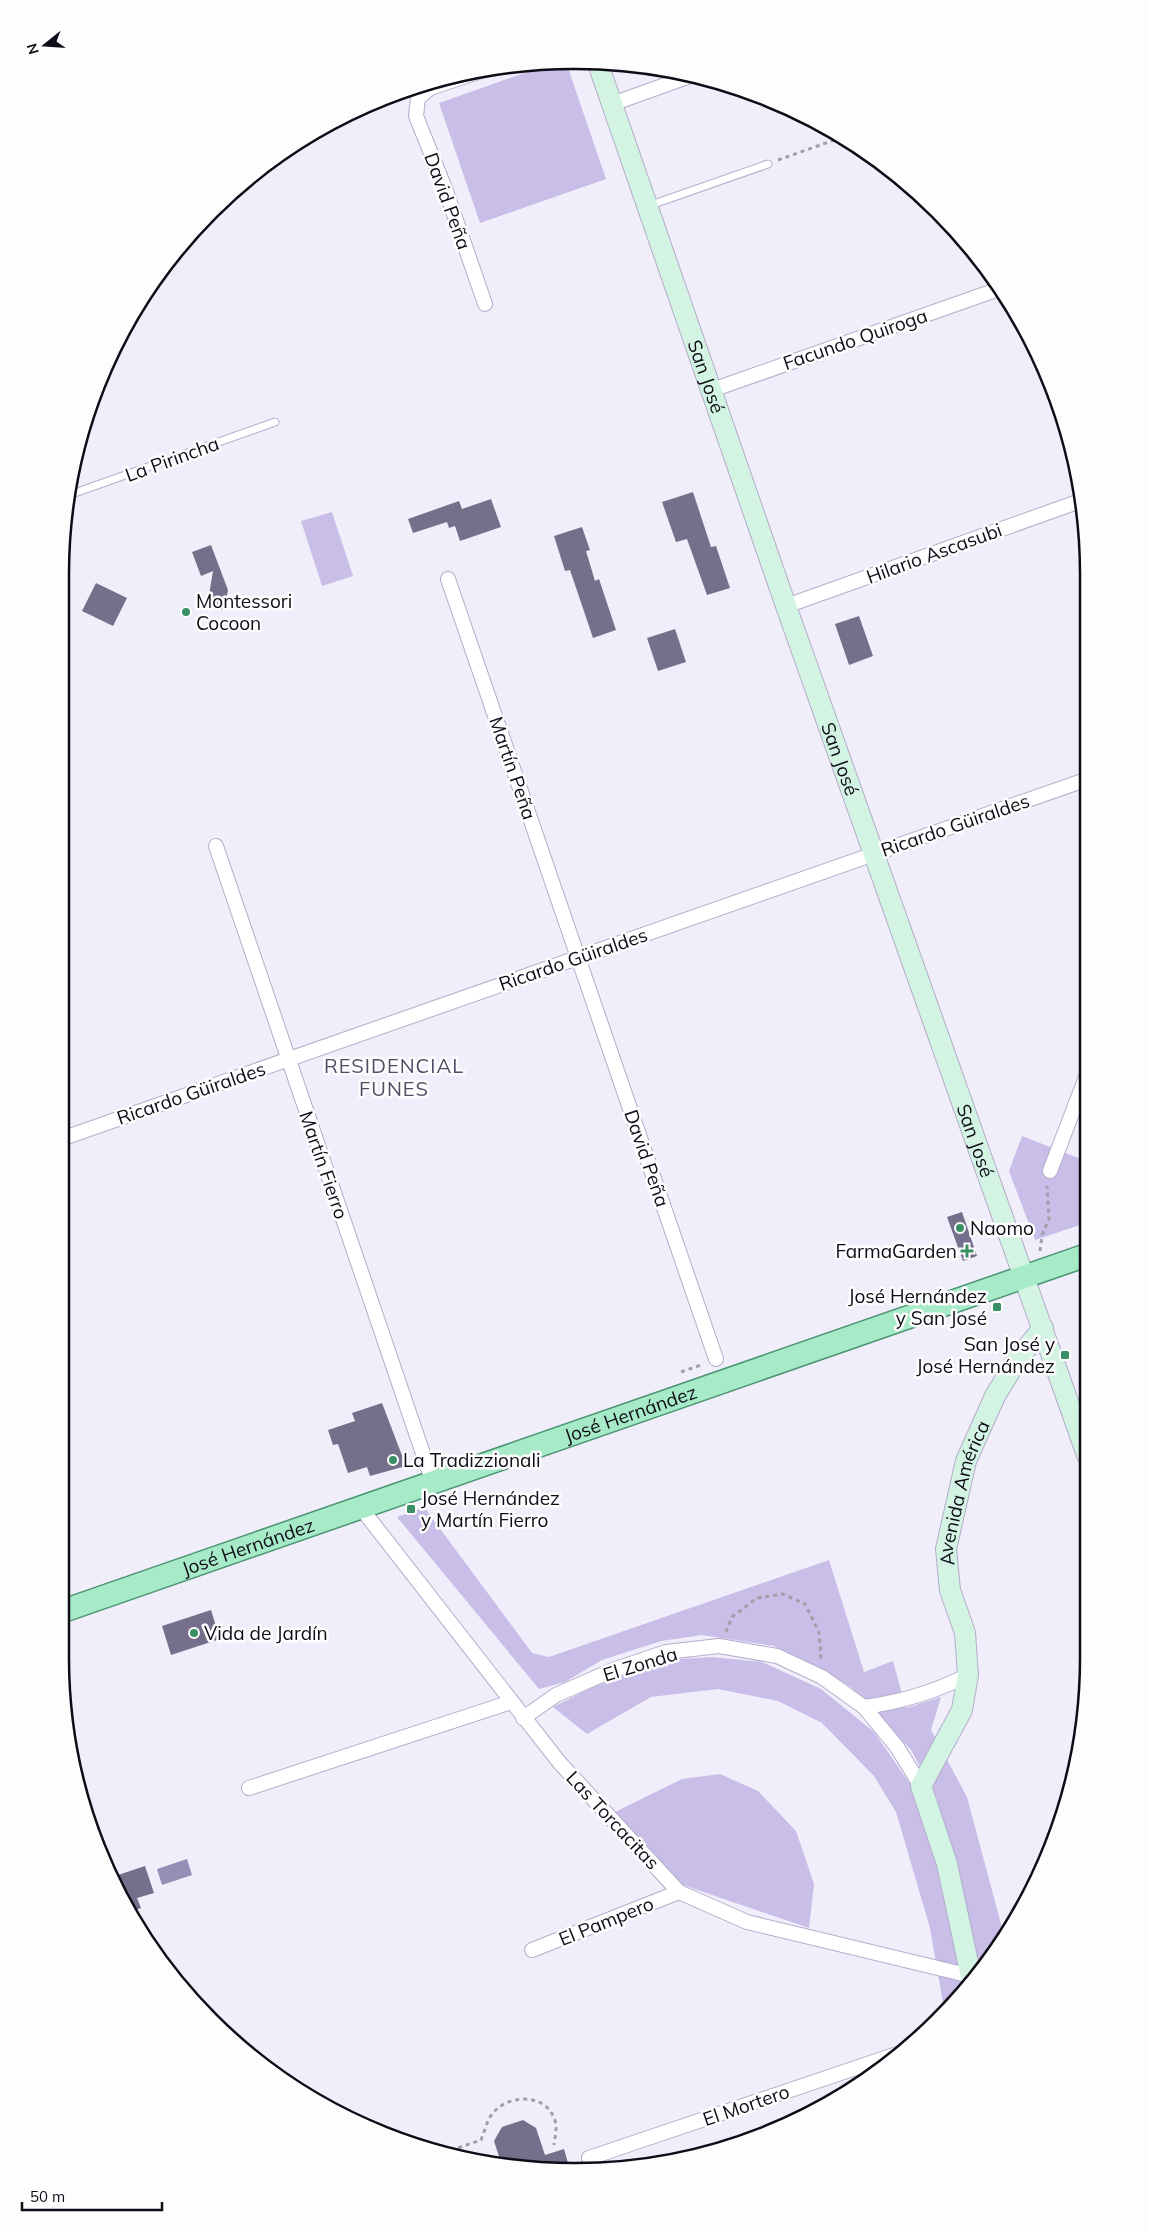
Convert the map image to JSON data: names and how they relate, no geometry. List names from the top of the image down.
{
  "streets": {
    "main road": ["José Hernández"],
    "street": [
      "David Peña",
      "Facundo Quiroga",
      "San José",
      "Hilario Ascasubi",
      "Martín Peña",
      "Ricardo Güiraldes",
      "Martín Fierro",
      "Avenida América",
      "El Zonda",
      "Las Torcacitas",
      "El Pampero",
      "El Mortero"
    ],
    "lane": ["La Pirincha"]
  },
  "crossings": [
    ["David Peña", "Martín Peña"],
    ["David Peña", "Ricardo Güiraldes"],
    ["Facundo Quiroga", "San José"],
    ["San José", "Hilario Ascasubi"],
    ["San José", "Ricardo Güiraldes"],
    ["San José", "José Hernández"],
    ["San José", "Avenida América"],
    ["Martín Peña", "Ricardo Güiraldes"],
    ["Ricardo Güiraldes", "Martín Fierro"],
    ["Martín Fierro", "José Hernández"],
    ["José Hernández", "Las Torcacitas"],
    ["Avenida América", "El Zonda"],
    ["El Zonda", "Las Torcacitas"],
    ["Las Torcacitas", "El Pampero"]
  ],
  "districts": ["RESIDENCIAL FUNES"],
  "places": {
    "other": [
      "Montessori Cocoon",
      "Naomo",
      "La Tradizzionali",
      "Vida de Jardín"
    ],
    "health": ["FarmaGarden"],
    "transit": ["José Hernández y San José", "San José y José Hernández", "José Hernández y Martín Fierro"]
  },
  "scale_bar": "50 m",
  "north": "left"
}
